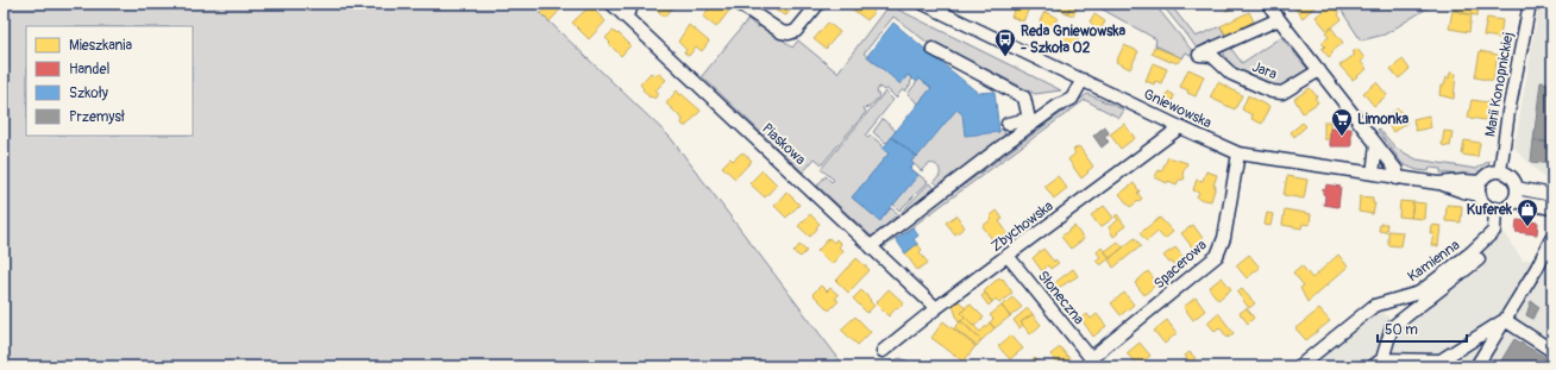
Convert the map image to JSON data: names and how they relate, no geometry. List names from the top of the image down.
{
  "streets": {
    "street": [
      "Jara",
      "Marii Konopnickiej",
      "Gniewowska",
      "Piaskowa",
      "Zbychowska",
      "Kamienna",
      "Spacerowa",
      "Słoneczna"
    ]
  },
  "crossings": [
    ["Marii Konopnickiej", "Gniewowska"],
    ["Marii Konopnickiej", "Kamienna"],
    ["Gniewowska", "Zbychowska"],
    ["Gniewowska", "Kamienna"],
    ["Gniewowska", "Spacerowa"],
    ["Piaskowa", "Zbychowska"],
    ["Zbychowska", "Słoneczna"],
    ["Spacerowa", "Słoneczna"]
  ],
  "places": {
    "bus stop": ["Reda Gniewowska - Szkoła 02"],
    "supermarket": ["Limonka"],
    "shop": ["Kuferek"]
  },
  "legend": [
    "Mieszkania",
    "Handel",
    "Szkoły",
    "Przemysł"
  ],
  "scale_bar": "50 m"
}
